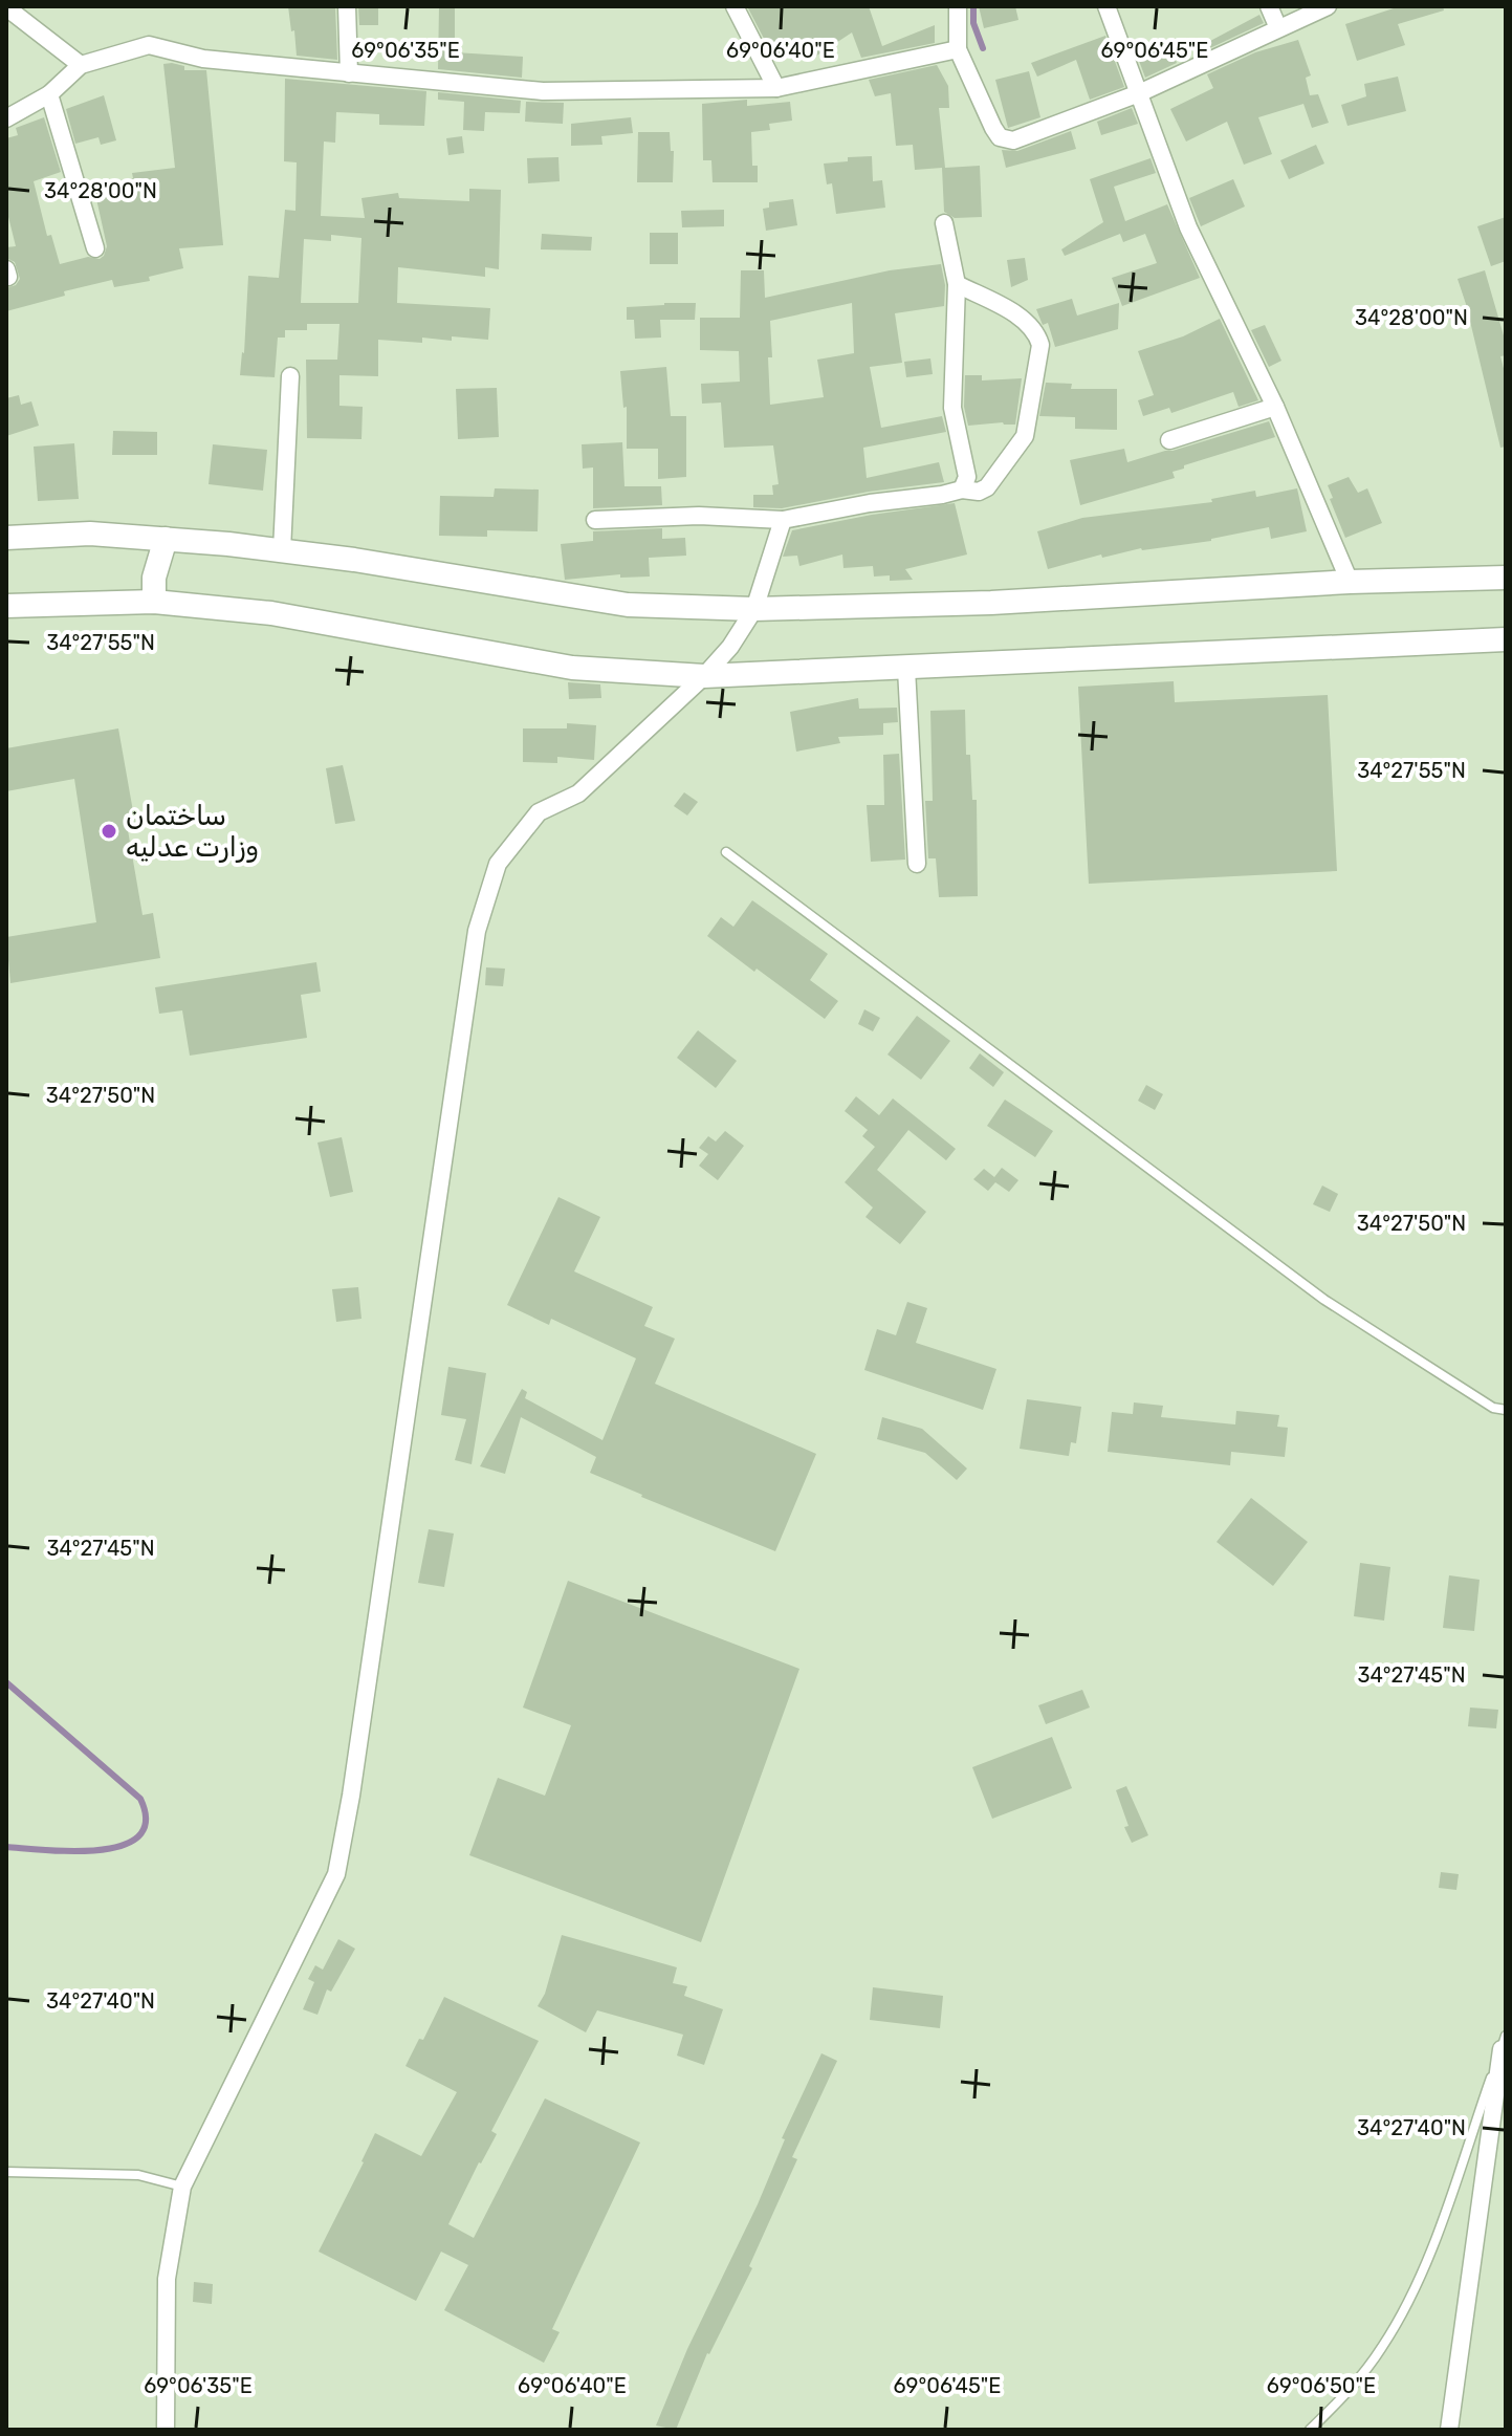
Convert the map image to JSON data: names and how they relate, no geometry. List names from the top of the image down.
{
  "places": ["ساختمان وزارت عدلیه"],
  "coordinates": [
    "69°06'35\"E",
    "69°06'40\"E",
    "69°06'45\"E",
    "34°28'00\"N",
    "34°27'55\"N",
    "34°27'50\"N",
    "34°27'45\"N",
    "34°27'40\"N",
    "69°06'50\"E"
  ]
}
